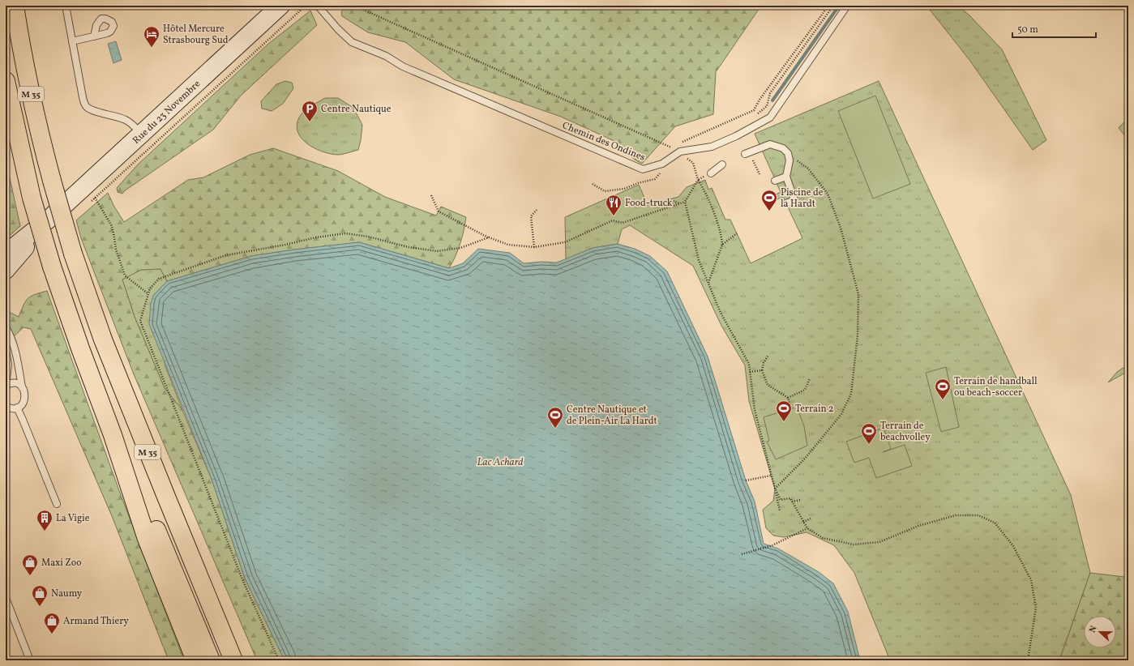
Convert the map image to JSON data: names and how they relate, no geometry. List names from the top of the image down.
{
  "streets": {
    "highway": ["M 35"],
    "main road": ["Rue du 23 Novembre"],
    "lane": ["Chemin des Ondines"]
  },
  "water": ["Lac Achard"],
  "places": {
    "hotel": ["Hôtel Mercure Strasbourg Sud"],
    "parking": ["Centre Nautique"],
    "sports": [
      "Piscine de la Hardt",
      "Terrain de handball ou beach-soccer",
      "Terrain 2",
      "Centre Nautique et de Plein-Air La Hardt",
      "Terrain de beachvolley"
    ],
    "restaurant": ["Food-truck"],
    "building": ["La Vigie"],
    "shop": ["Maxi Zoo", "Naumy", "Armand Thiery"]
  },
  "scale_bar": "50 m",
  "north": "left"
}
